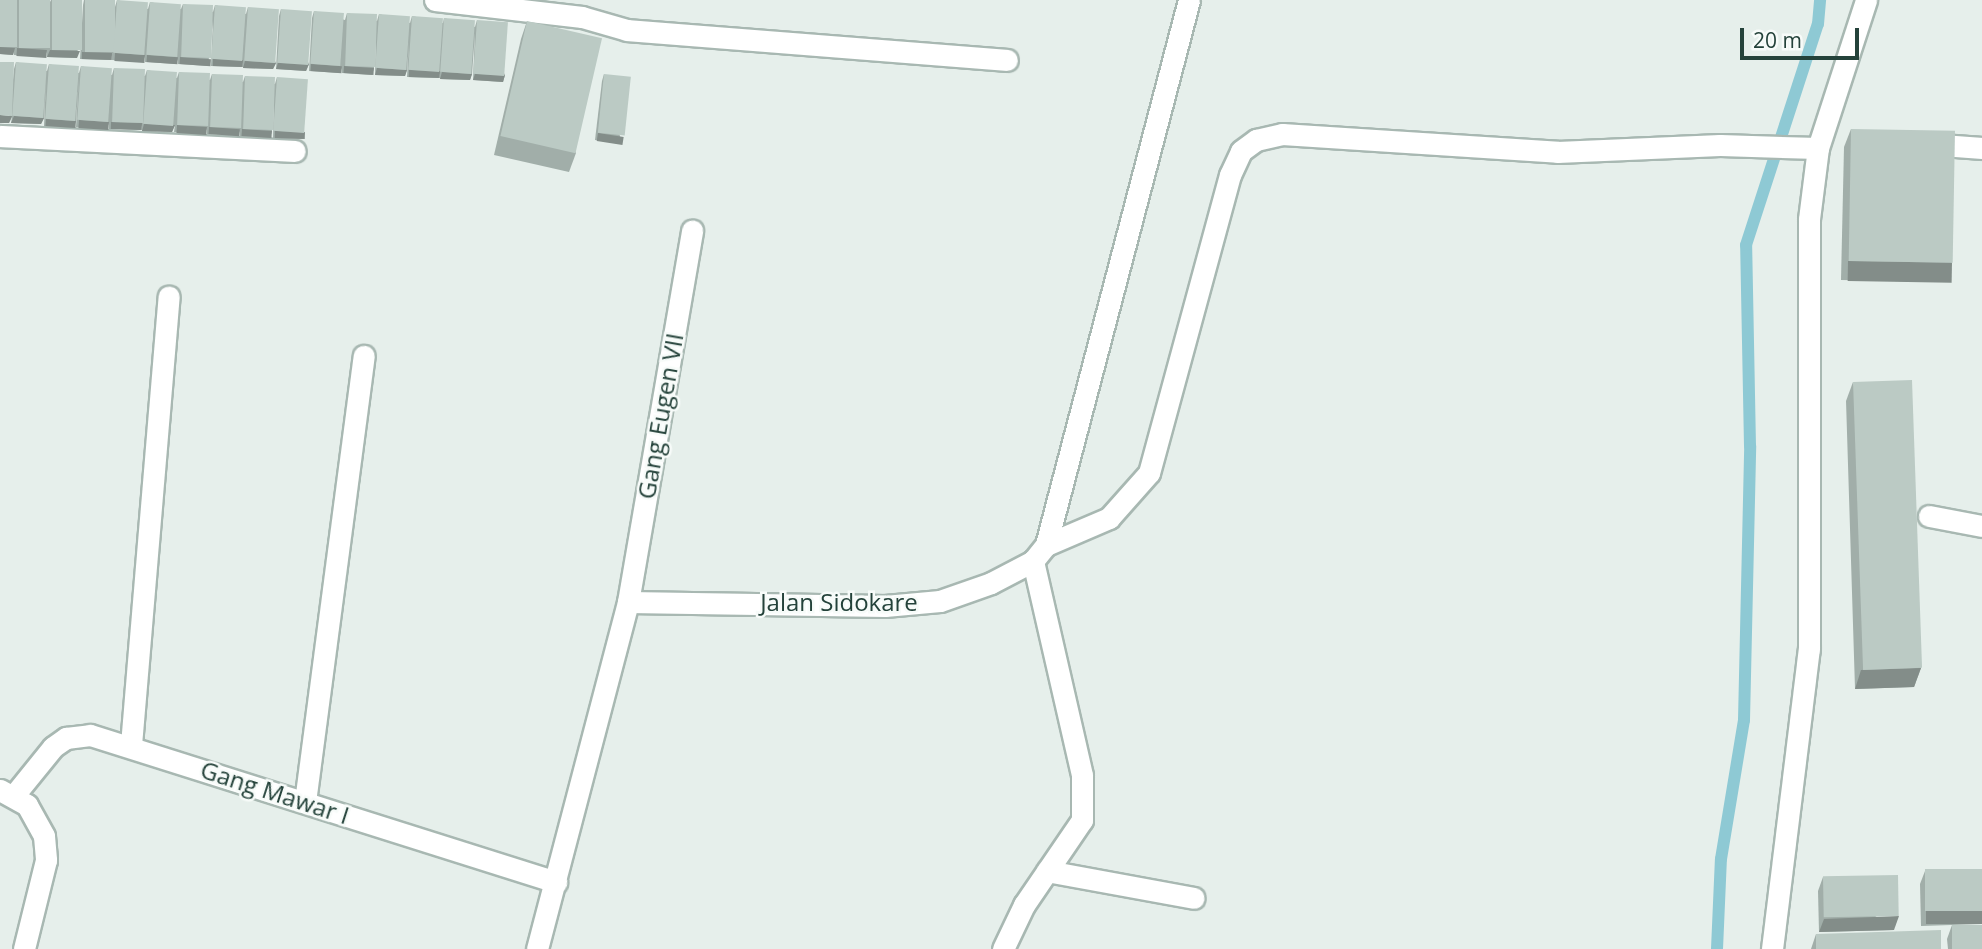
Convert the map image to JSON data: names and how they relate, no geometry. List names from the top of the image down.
{
  "streets": {
    "street": ["Gang Eugen VII", "Jalan Sidokare", "Gang Mawar I"]
  },
  "crossings": [
    ["Gang Eugen VII", "Jalan Sidokare"]
  ],
  "scale_bar": "20 m"
}
